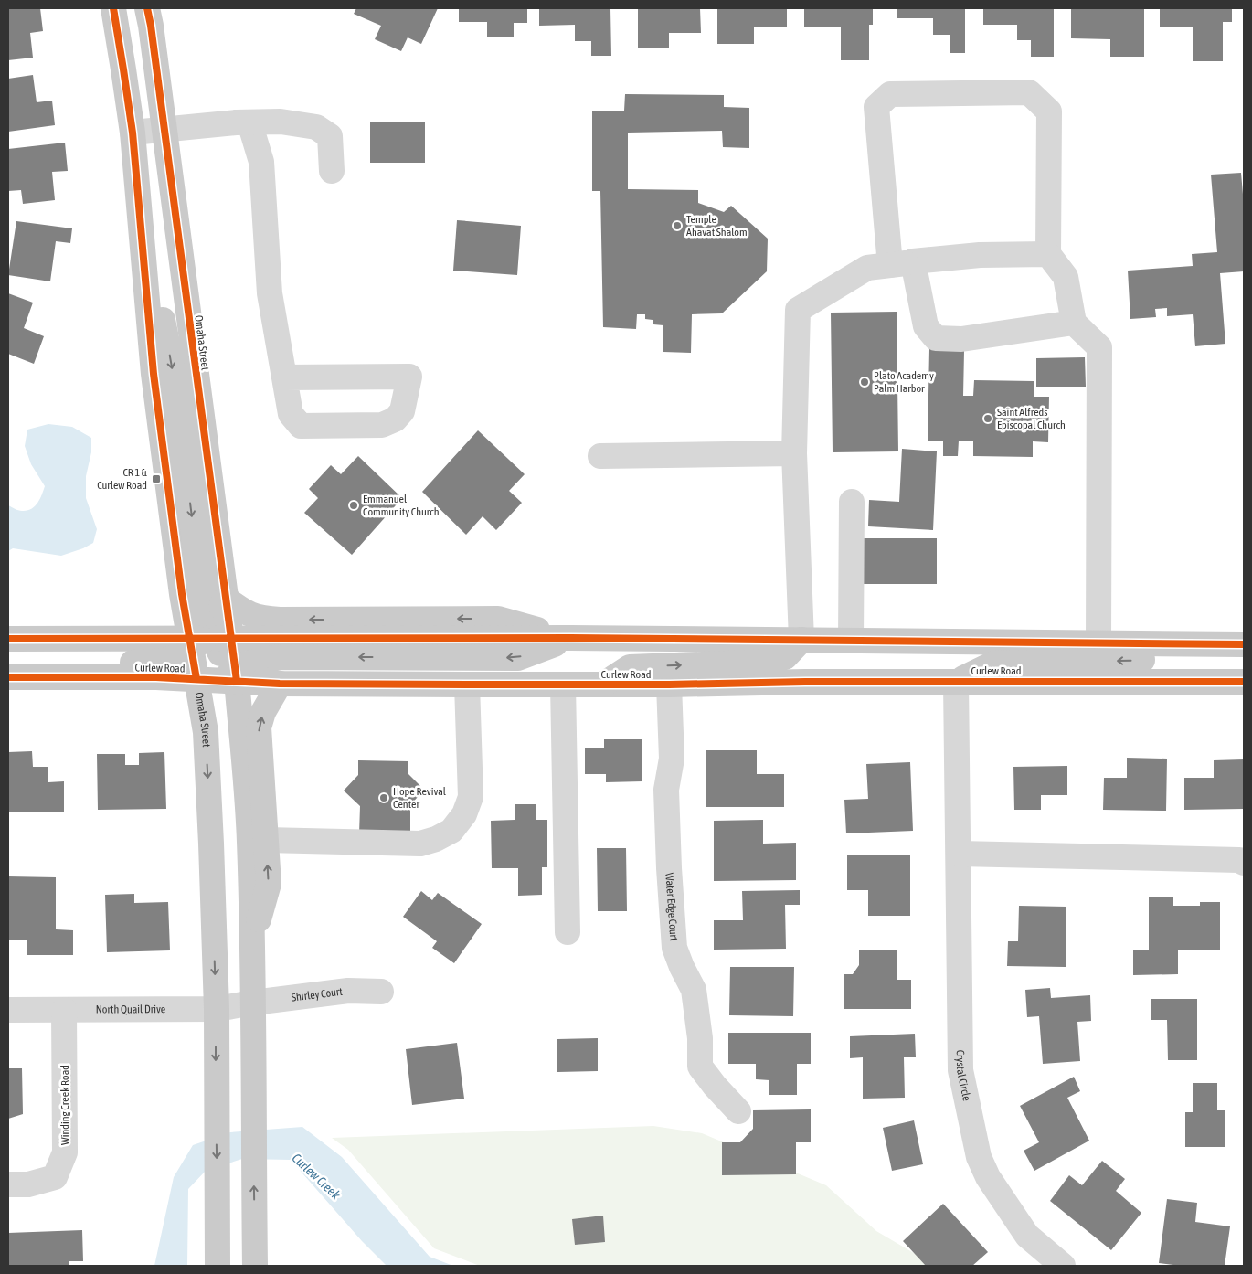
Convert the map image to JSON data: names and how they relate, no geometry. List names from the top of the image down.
{
  "streets": {
    "main road": ["Omaha Street", "Curlew Road"],
    "street": [
      "Water Edge Court",
      "Shirley Court",
      "North Quail Drive",
      "Crystal Circle",
      "Winding Creek Road"
    ]
  },
  "crossings": [
    ["Omaha Street", "Curlew Road"],
    ["Omaha Street", "Shirley Court"],
    ["Omaha Street", "North Quail Drive"],
    ["Curlew Road", "Water Edge Court"],
    ["Curlew Road", "Crystal Circle"],
    ["Shirley Court", "North Quail Drive"],
    ["North Quail Drive", "Winding Creek Road"]
  ],
  "water": ["Curlew Creek"],
  "places": {
    "other": [
      "Temple Ahavat Shalom",
      "Plato Academy Palm Harbor",
      "Saint Alfreds Episcopal Church",
      "Emmanuel Community Church",
      "Hope Revival Center"
    ],
    "transit": ["CR 1 & Curlew Road"]
  }
}
